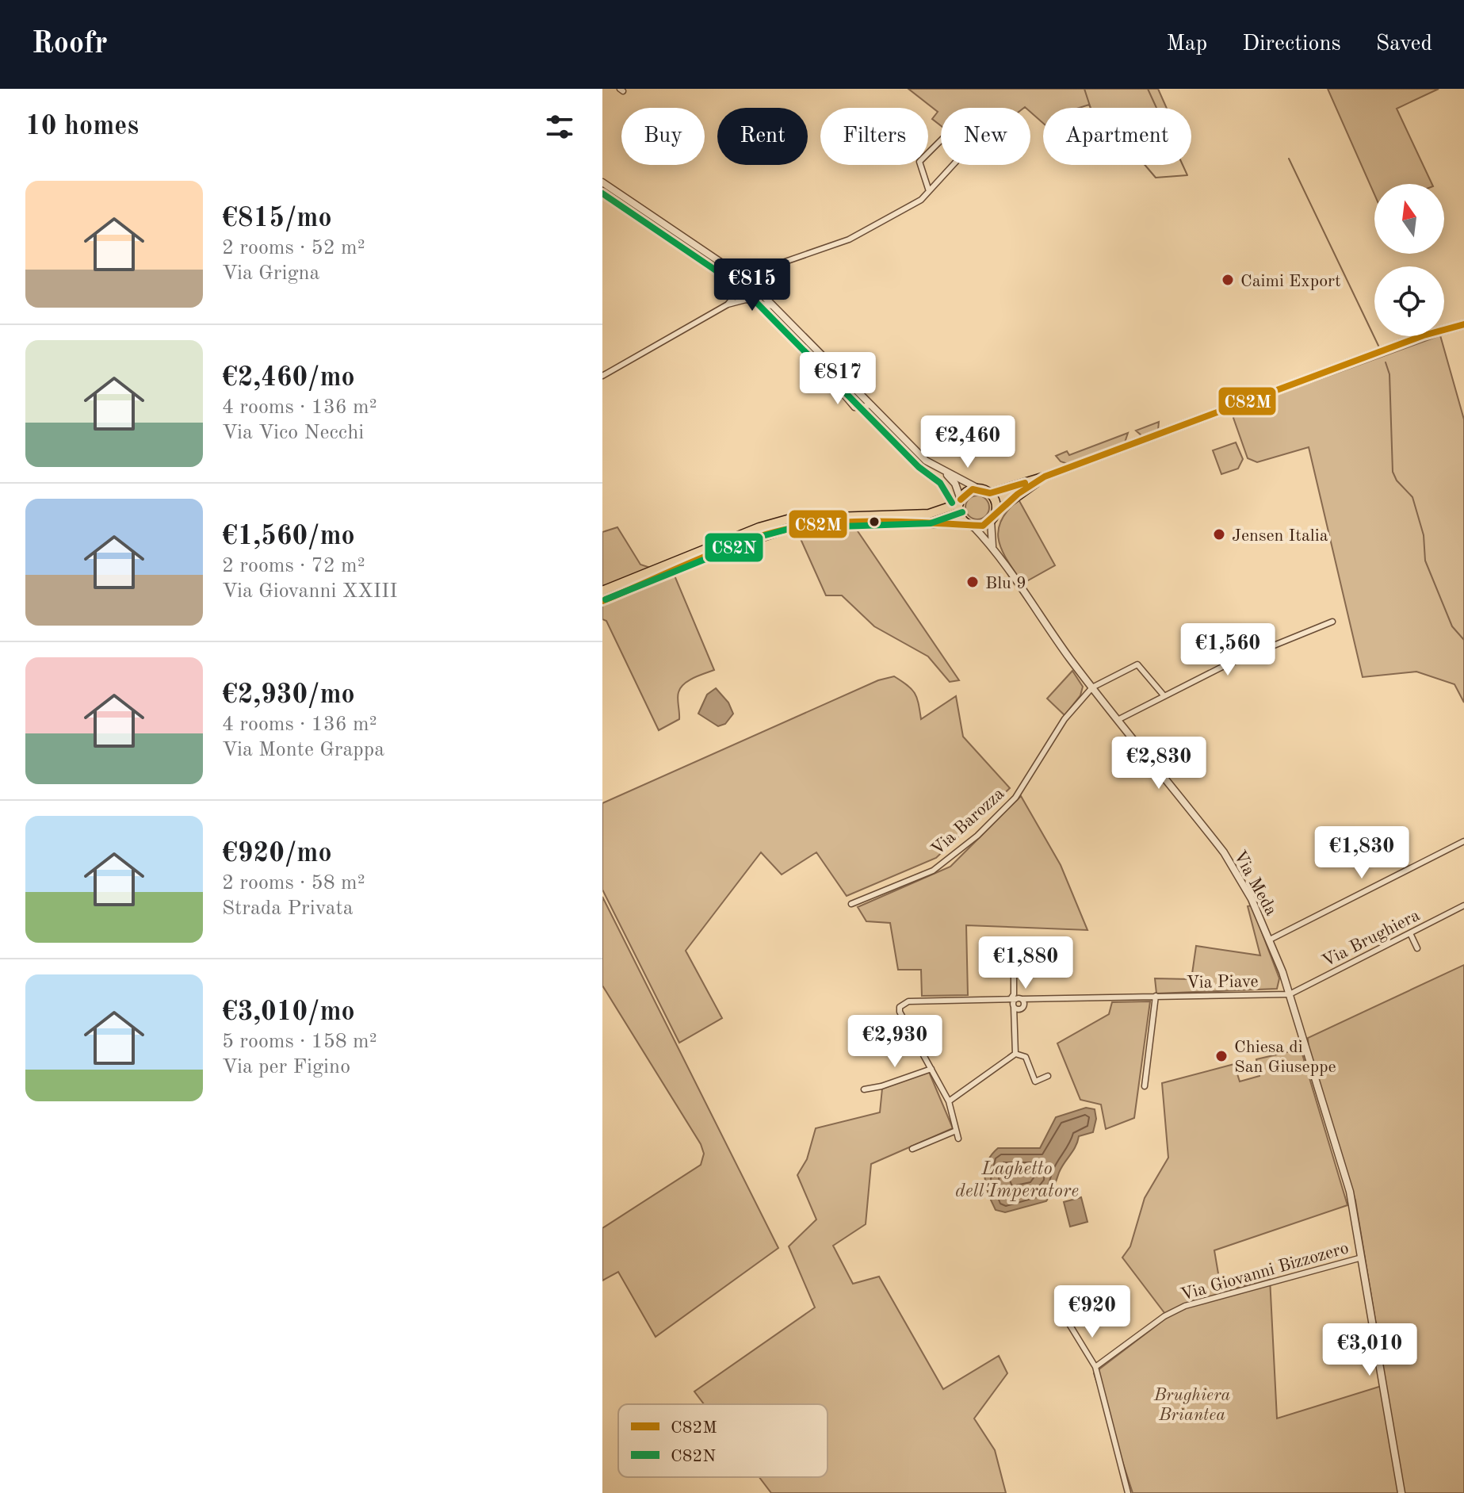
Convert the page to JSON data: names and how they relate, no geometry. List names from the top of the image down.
{
  "streets": {
    "street": [
      "Via Barozza",
      "Via Meda",
      "Via Brughiera",
      "Via Piave",
      "Via Giovanni Bizzozero"
    ]
  },
  "crossings": [
    ["Via Barozza", "Via Meda"],
    ["Via Meda", "Via Brughiera"],
    ["Via Meda", "Via Piave"],
    ["Via Meda", "Via Giovanni Bizzozero"],
    ["Via Brughiera", "Via Piave"]
  ],
  "water": ["Laghetto dell'Imperatore"],
  "parks": ["Brughiera Briantea"],
  "places": [
    "Caimi Export",
    "Jensen Italia",
    "Blu 9",
    "Chiesa di San Giuseppe"
  ],
  "lines": ["transit line C82N", "transit line C82M"],
  "legend": ["C82M", "C82N"],
  "north": "top",
  "page": {
    "header": "Roofr",
    "nav": ["Map", "Directions", "Saved"],
    "heading": "10 homes",
    "chip": [
      "Buy",
      "Rent",
      "Filters",
      "New",
      "Apartment"
    ],
    "list": [
      {
        "name": "€815/mo",
        "note": "2 rooms · 52 m² · Via Grigna"
      },
      {
        "name": "€2,460/mo",
        "note": "4 rooms · 136 m² · Via Vico Necchi"
      },
      {
        "name": "€1,560/mo",
        "note": "2 rooms · 72 m² · Via Giovanni XXIII"
      },
      {
        "name": "€2,930/mo",
        "note": "4 rooms · 136 m² · Via Monte Grappa"
      },
      {
        "name": "€920/mo",
        "note": "2 rooms · 58 m² · Strada Privata"
      },
      {
        "name": "€3,010/mo",
        "note": "5 rooms · 158 m² · Via per Figino"
      }
    ],
    "price": [
      "€815",
      "€817",
      "€2,460",
      "€1,560",
      "€2,830",
      "€1,830",
      "€1,880",
      "€2,930",
      "€920",
      "€3,010"
    ]
  }
}
